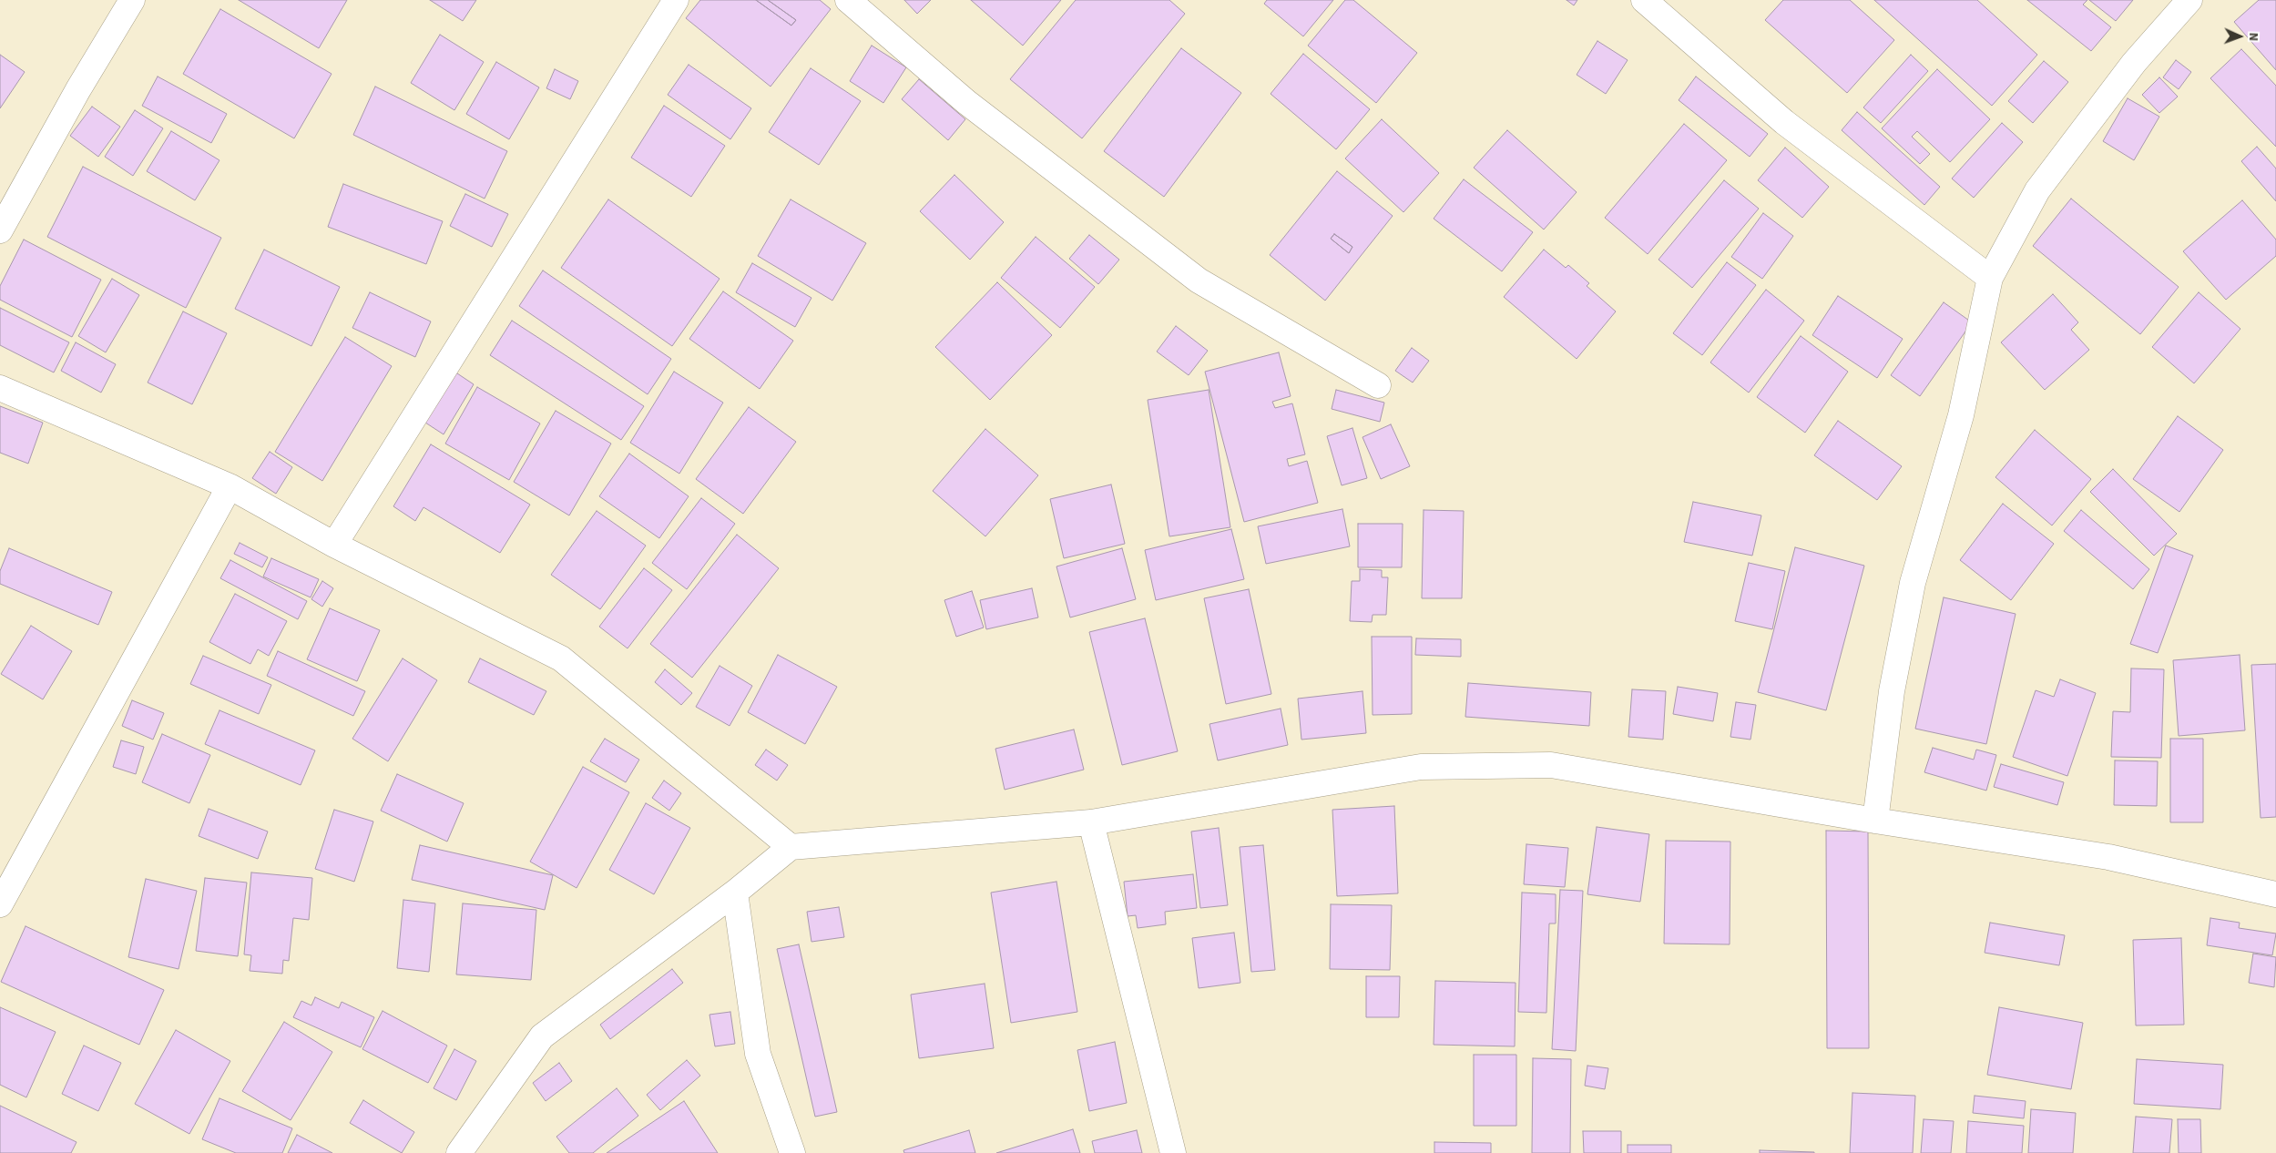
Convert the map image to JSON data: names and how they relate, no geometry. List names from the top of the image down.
{
  "north": "right"
}
